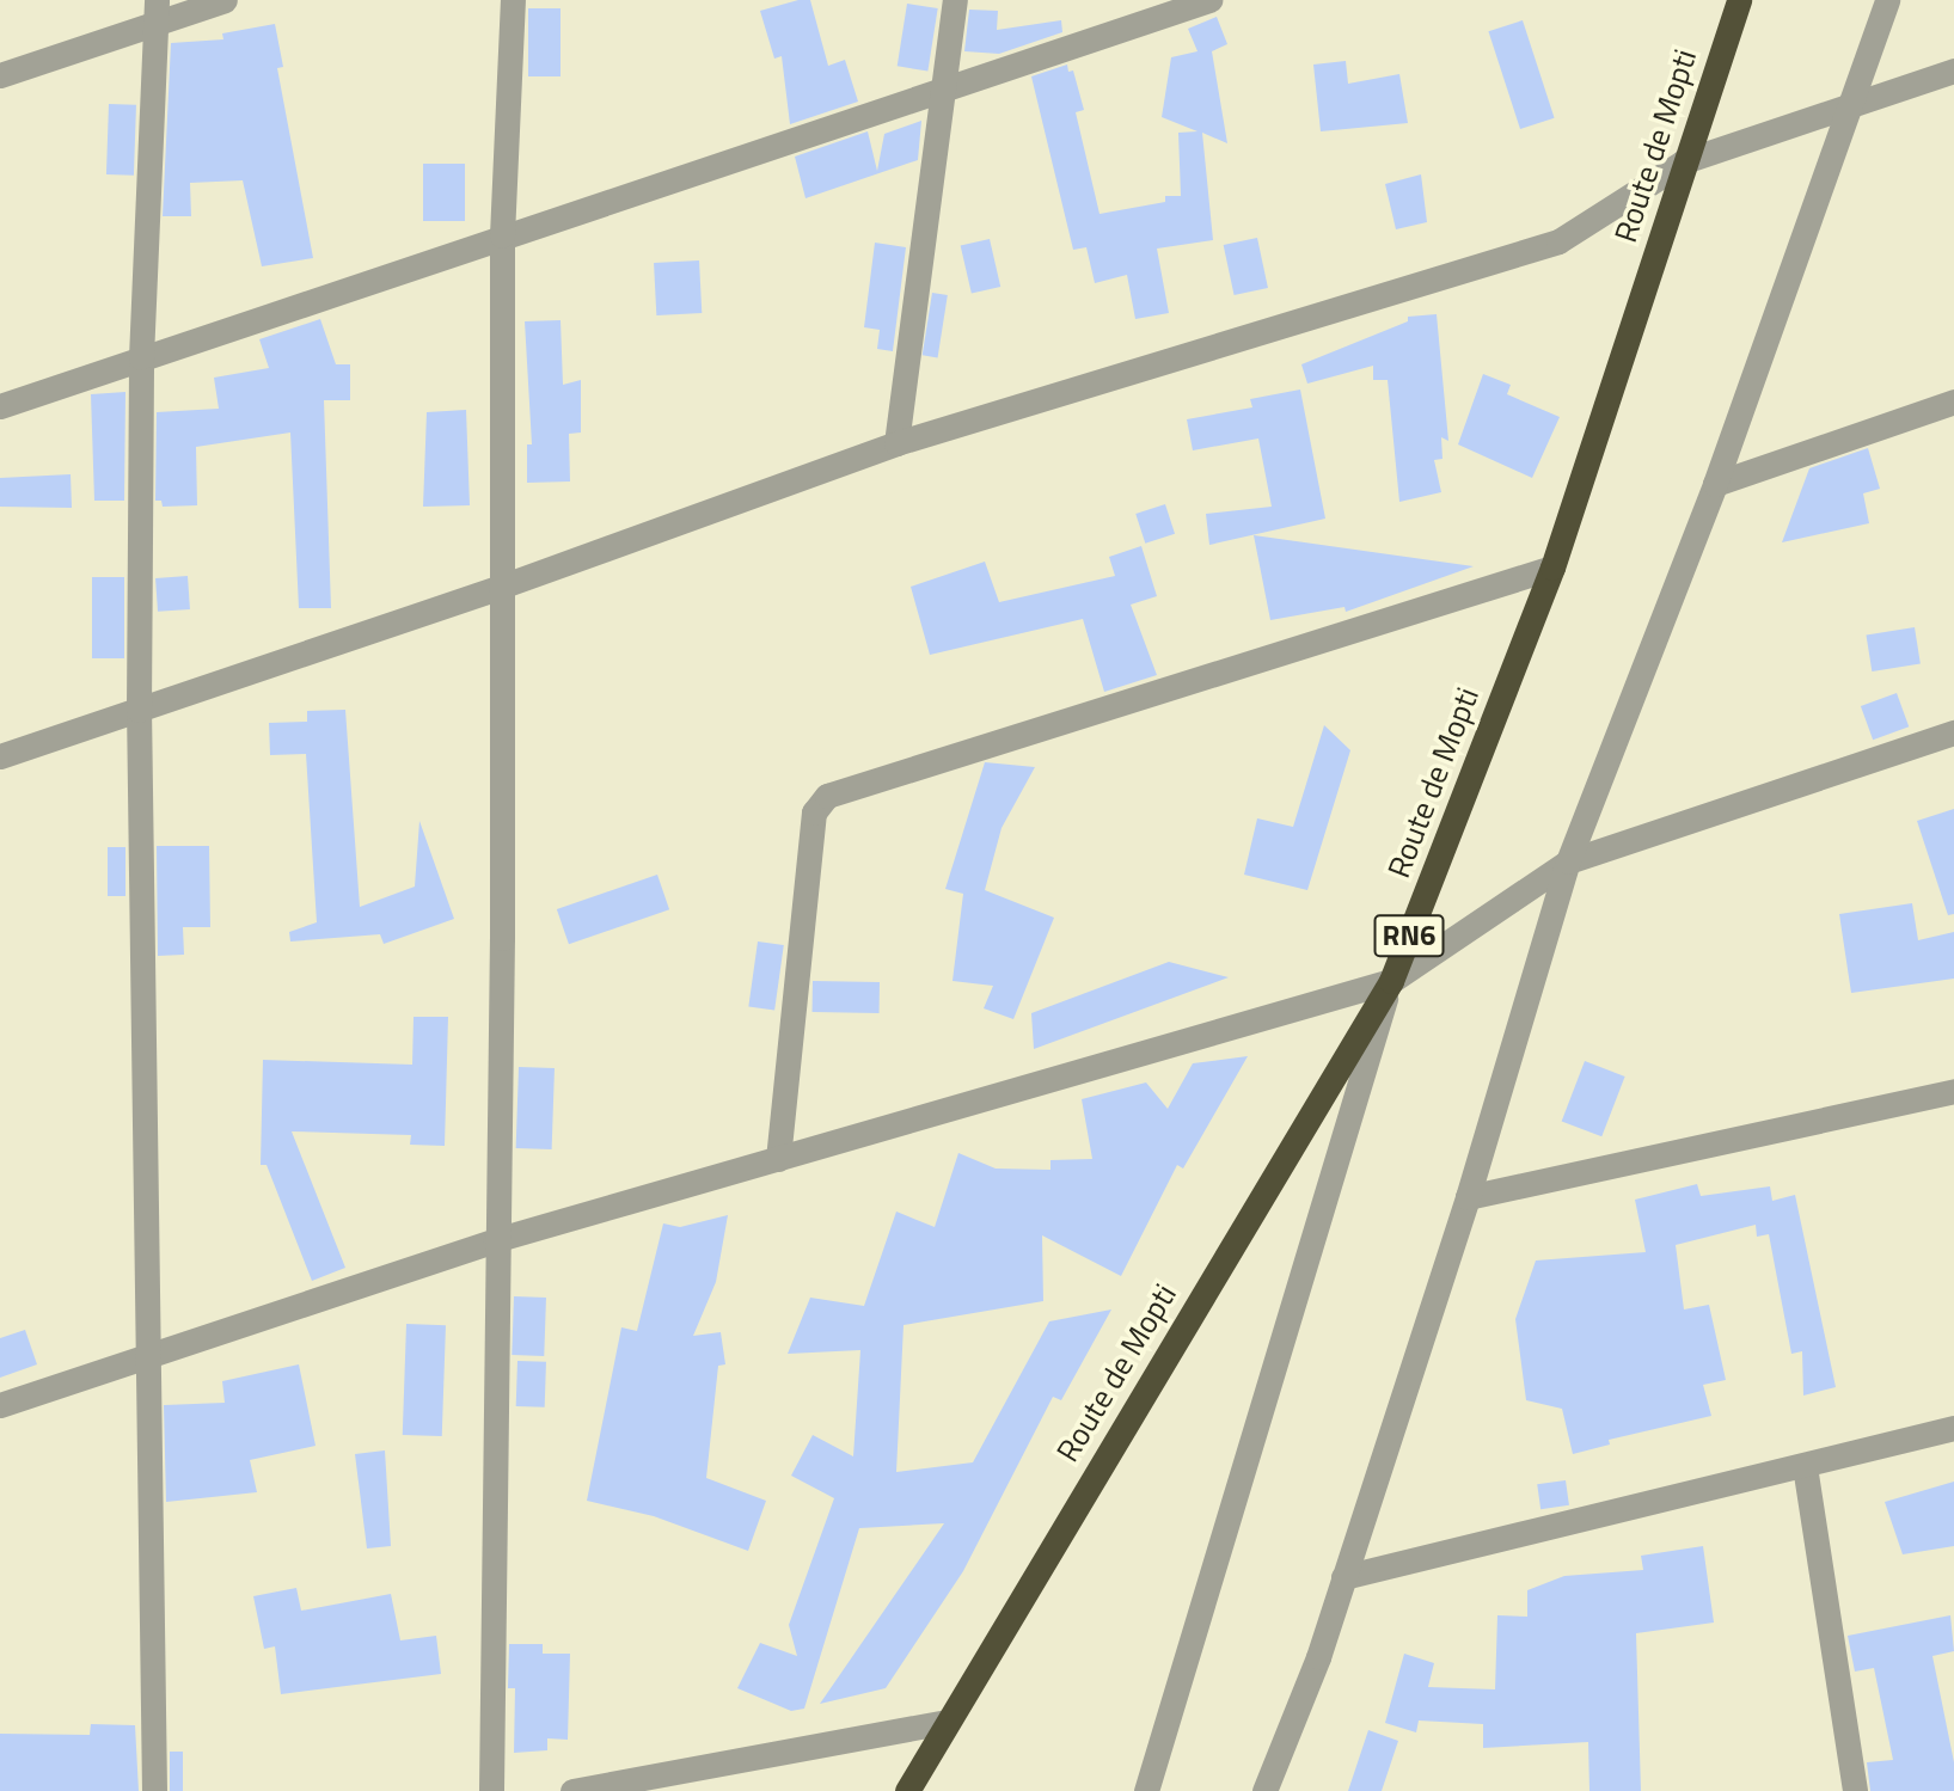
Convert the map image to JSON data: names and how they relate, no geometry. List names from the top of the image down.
{
  "streets": {
    "highway": ["Route de Mopti", "RN6"]
  }
}
